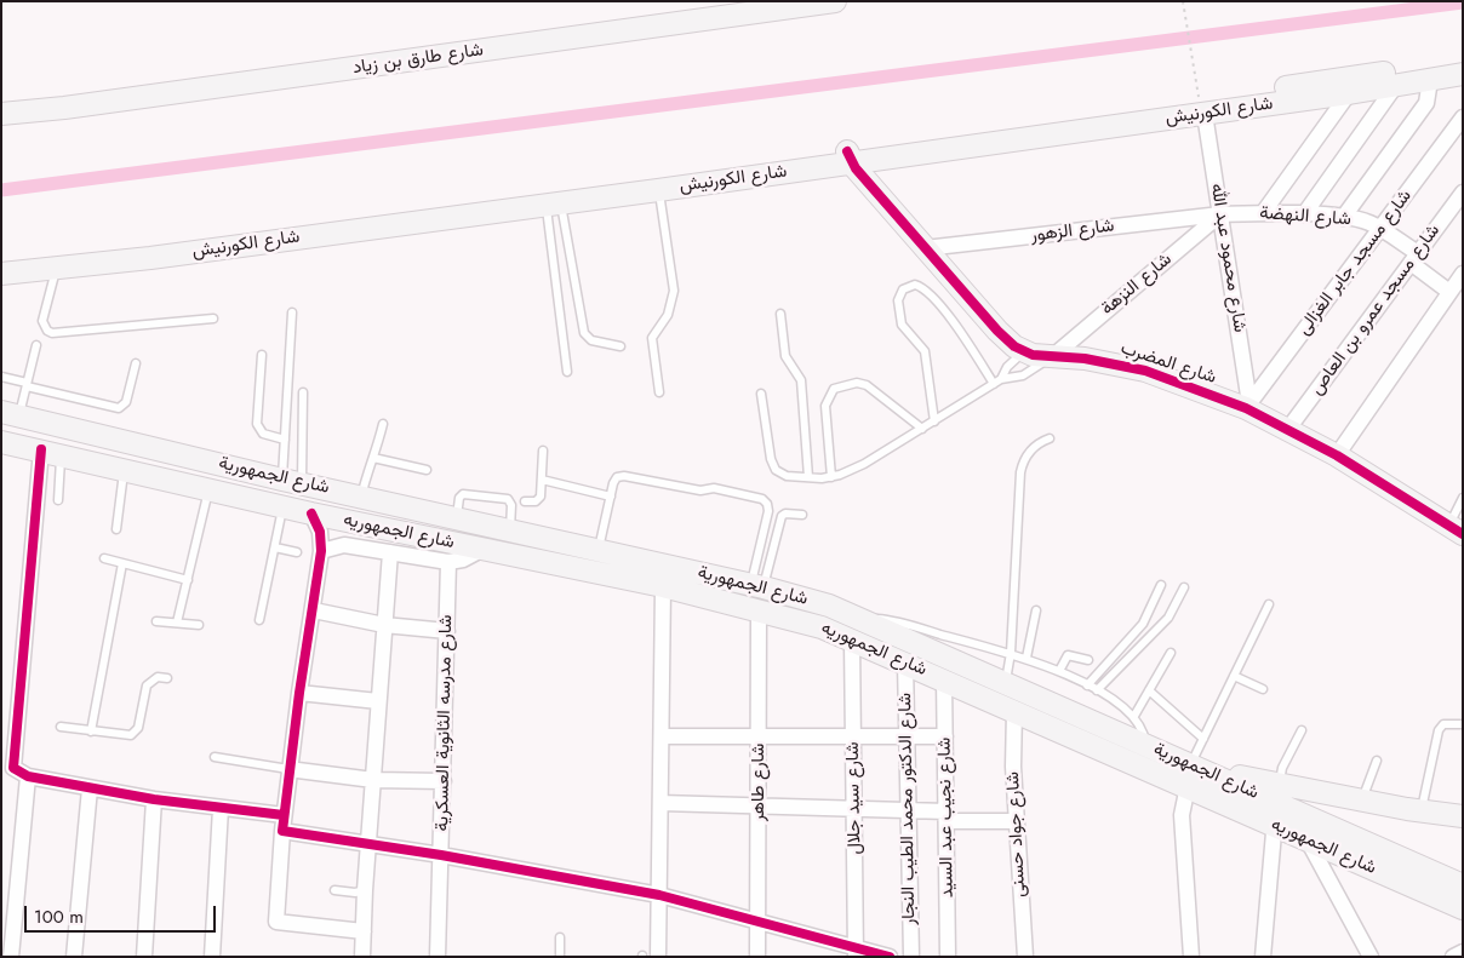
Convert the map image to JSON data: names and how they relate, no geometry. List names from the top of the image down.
{
  "streets": {
    "main road": [
      "شارع طارق بن زياد",
      "شارع الكورنيش",
      "شارع المضرب",
      "شارع الجمهورية",
      "شارع الجمهوريه"
    ],
    "street": [
      "شارع النهضة",
      "شارع الزهور",
      "شارع محمود عبد الله",
      "شارع مسجد جابر الغزالى",
      "شارع النزهة",
      "شارع مسجد عمرو بن العاص",
      "شارع مدرسه الثانوية العسكرية",
      "شارع طاهر",
      "شارع سيد جلال",
      "شارع الدكتور محمد الطيب النجار",
      "شارع نجيب عبد السيد",
      "شارع جواد حسنى"
    ]
  },
  "crossings": [
    ["شارع الكورنيش", "شارع محمود عبد الله"],
    ["شارع الكورنيش", "شارع المضرب"],
    ["شارع النهضة", "شارع الزهور"],
    ["شارع النهضة", "شارع محمود عبد الله"],
    ["شارع النهضة", "شارع مسجد جابر الغزالى"],
    ["شارع النهضة", "شارع النزهة"],
    ["شارع النهضة", "شارع مسجد عمرو بن العاص"],
    ["شارع الزهور", "شارع محمود عبد الله"],
    ["شارع الزهور", "شارع النزهة"],
    ["شارع الزهور", "شارع المضرب"],
    ["شارع محمود عبد الله", "شارع مسجد جابر الغزالى"],
    ["شارع محمود عبد الله", "شارع النزهة"],
    ["شارع محمود عبد الله", "شارع المضرب"],
    ["شارع مسجد جابر الغزالى", "شارع المضرب"],
    ["شارع النزهة", "شارع المضرب"],
    ["شارع مسجد عمرو بن العاص", "شارع المضرب"],
    ["شارع الجمهورية", "شارع الجمهوريه"],
    ["شارع الجمهوريه", "شارع طاهر"],
    ["شارع الجمهوريه", "شارع سيد جلال"],
    ["شارع الجمهوريه", "شارع الدكتور محمد الطيب النجار"],
    ["شارع الجمهوريه", "شارع نجيب عبد السيد"],
    ["شارع الجمهوريه", "شارع جواد حسنى"]
  ],
  "scale_bar": "100 m"
}
